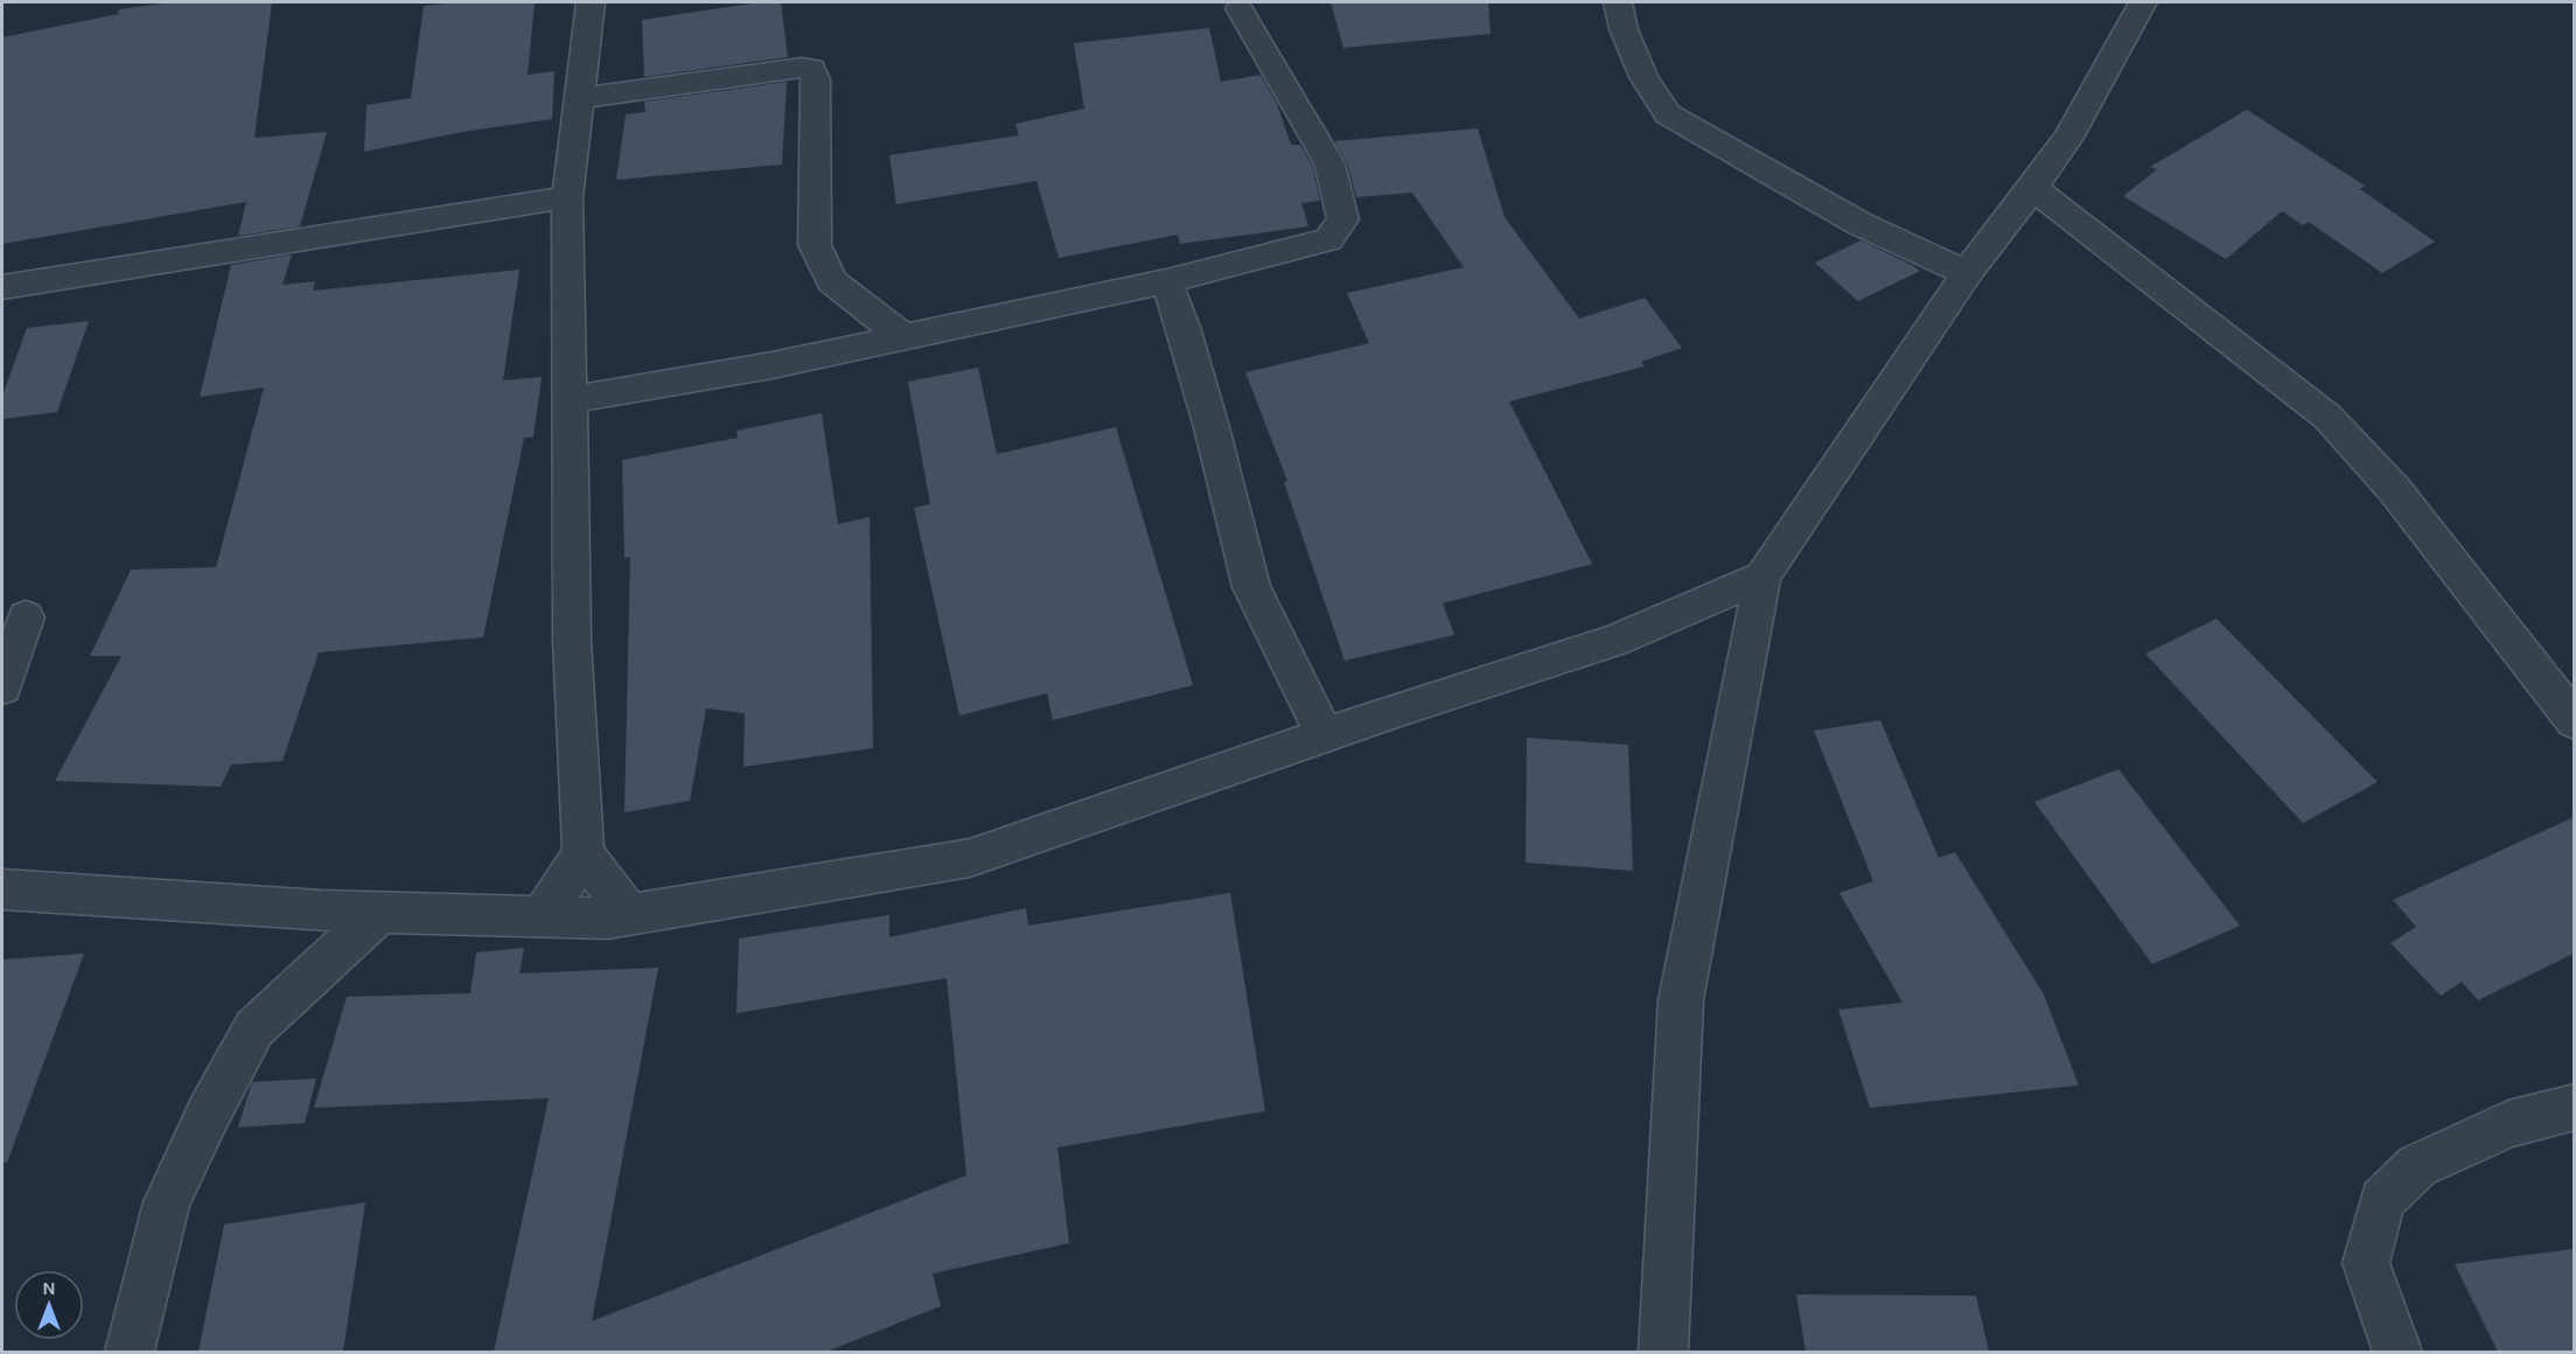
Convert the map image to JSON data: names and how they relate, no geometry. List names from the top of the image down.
{
  "north": "top"
}
